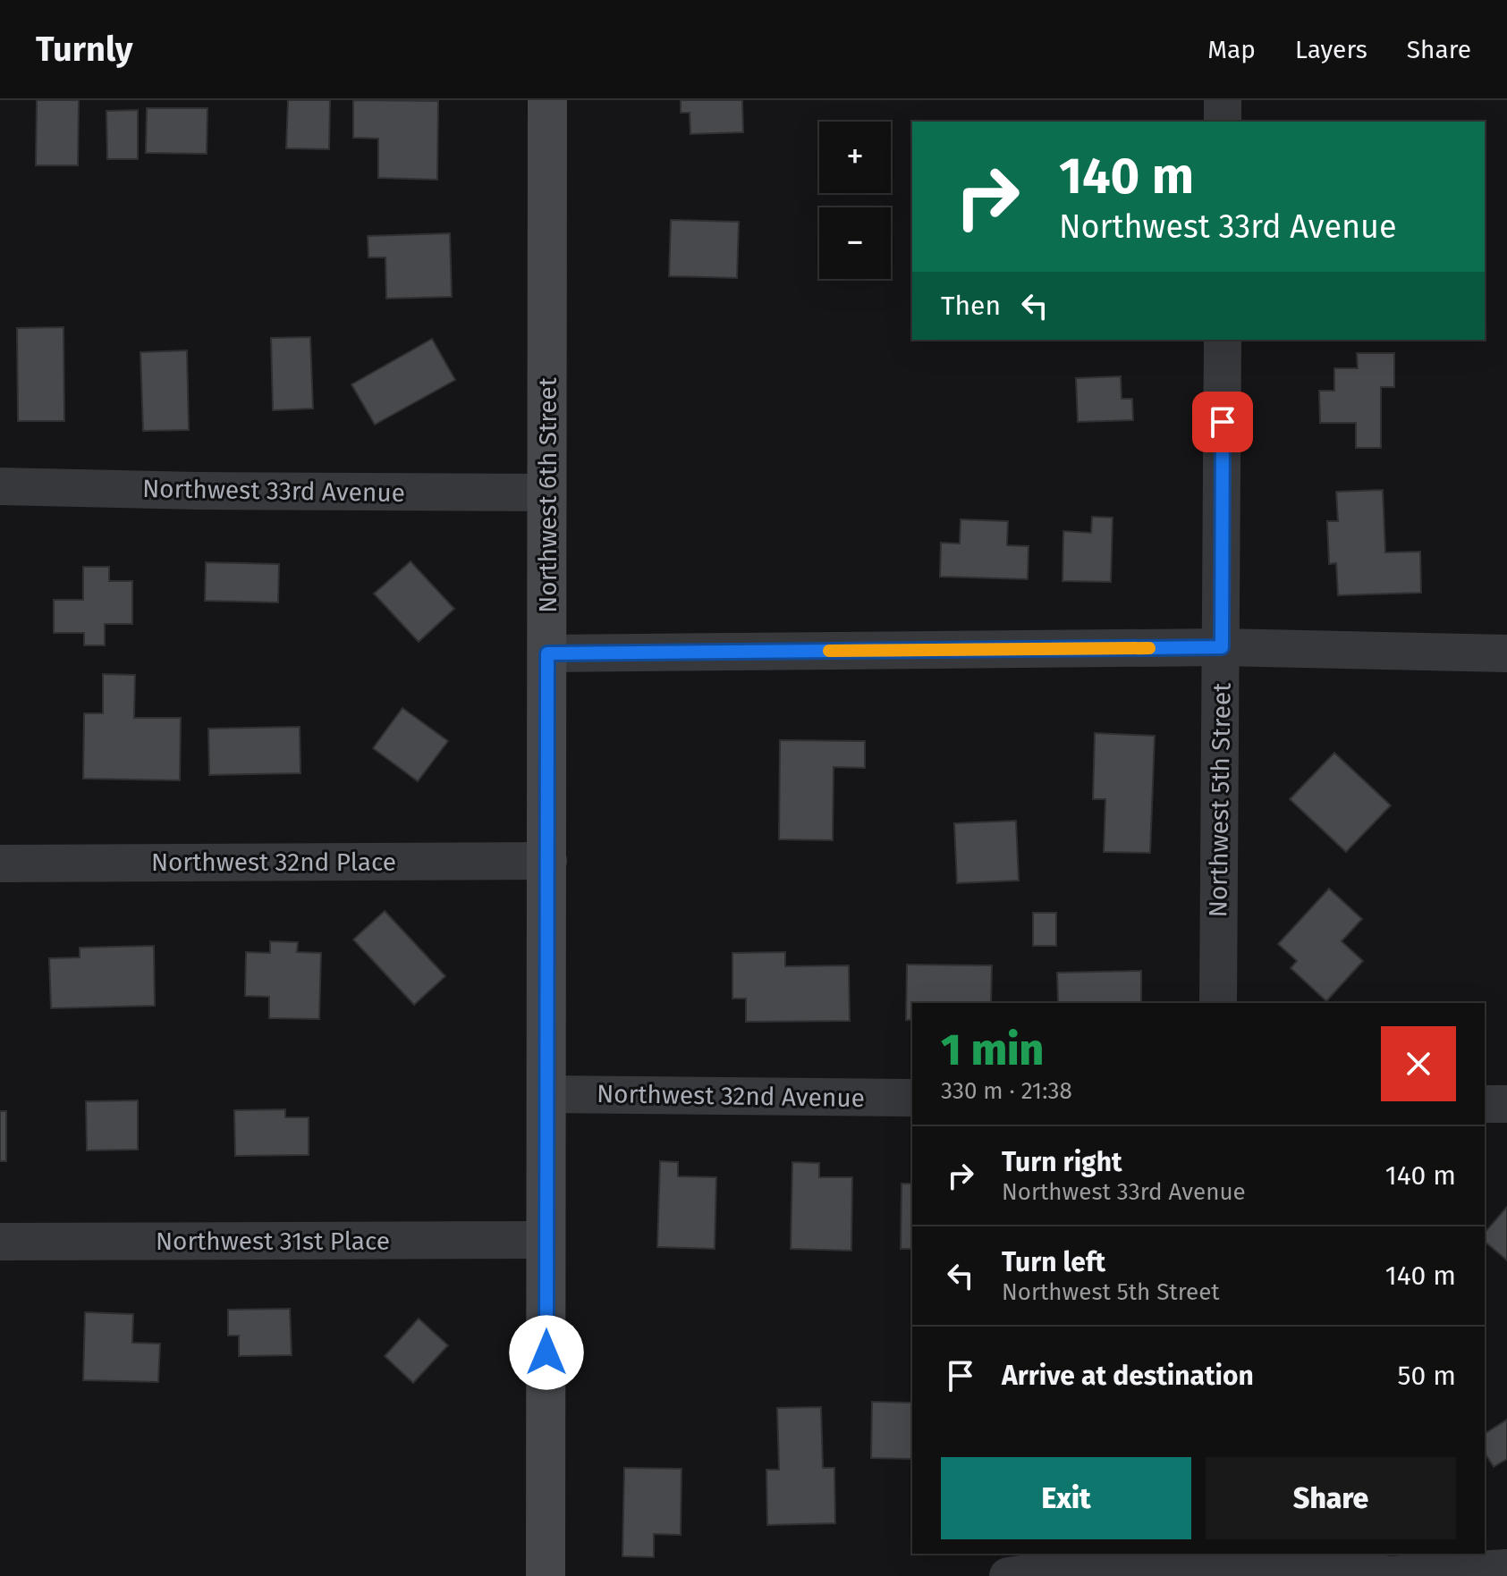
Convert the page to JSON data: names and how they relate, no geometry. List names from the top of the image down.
{
  "streets": {
    "main road": ["Northwest 6th Street"],
    "street": [
      "Northwest 33rd Avenue",
      "Northwest 5th Street",
      "Northwest 32nd Place",
      "Northwest 32nd Avenue",
      "Northwest 31st Place"
    ]
  },
  "crossings": [
    ["Northwest 33rd Avenue", "Northwest 6th Street"],
    ["Northwest 6th Street", "Northwest 32nd Place"],
    ["Northwest 6th Street", "Northwest 32nd Avenue"],
    ["Northwest 6th Street", "Northwest 31st Place"]
  ],
  "page": {
    "header": "Turnly",
    "nav": ["Map", "Layers", "Share"],
    "map_buttons": ["+", "−"],
    "turn": ["140 m", "Northwest 33rd Avenue"],
    "then": "Then",
    "heading": ["1 min", "330 m · 21:38"],
    "list": [
      {
        "name": "Turn right",
        "note": "Northwest 33rd Avenue",
        "value": "140 m"
      },
      {
        "name": "Turn left",
        "note": "Northwest 5th Street",
        "value": "140 m"
      },
      {
        "name": "Arrive at destination",
        "value": "50 m"
      }
    ],
    "buttons": ["Exit", "Share"]
  }
}
